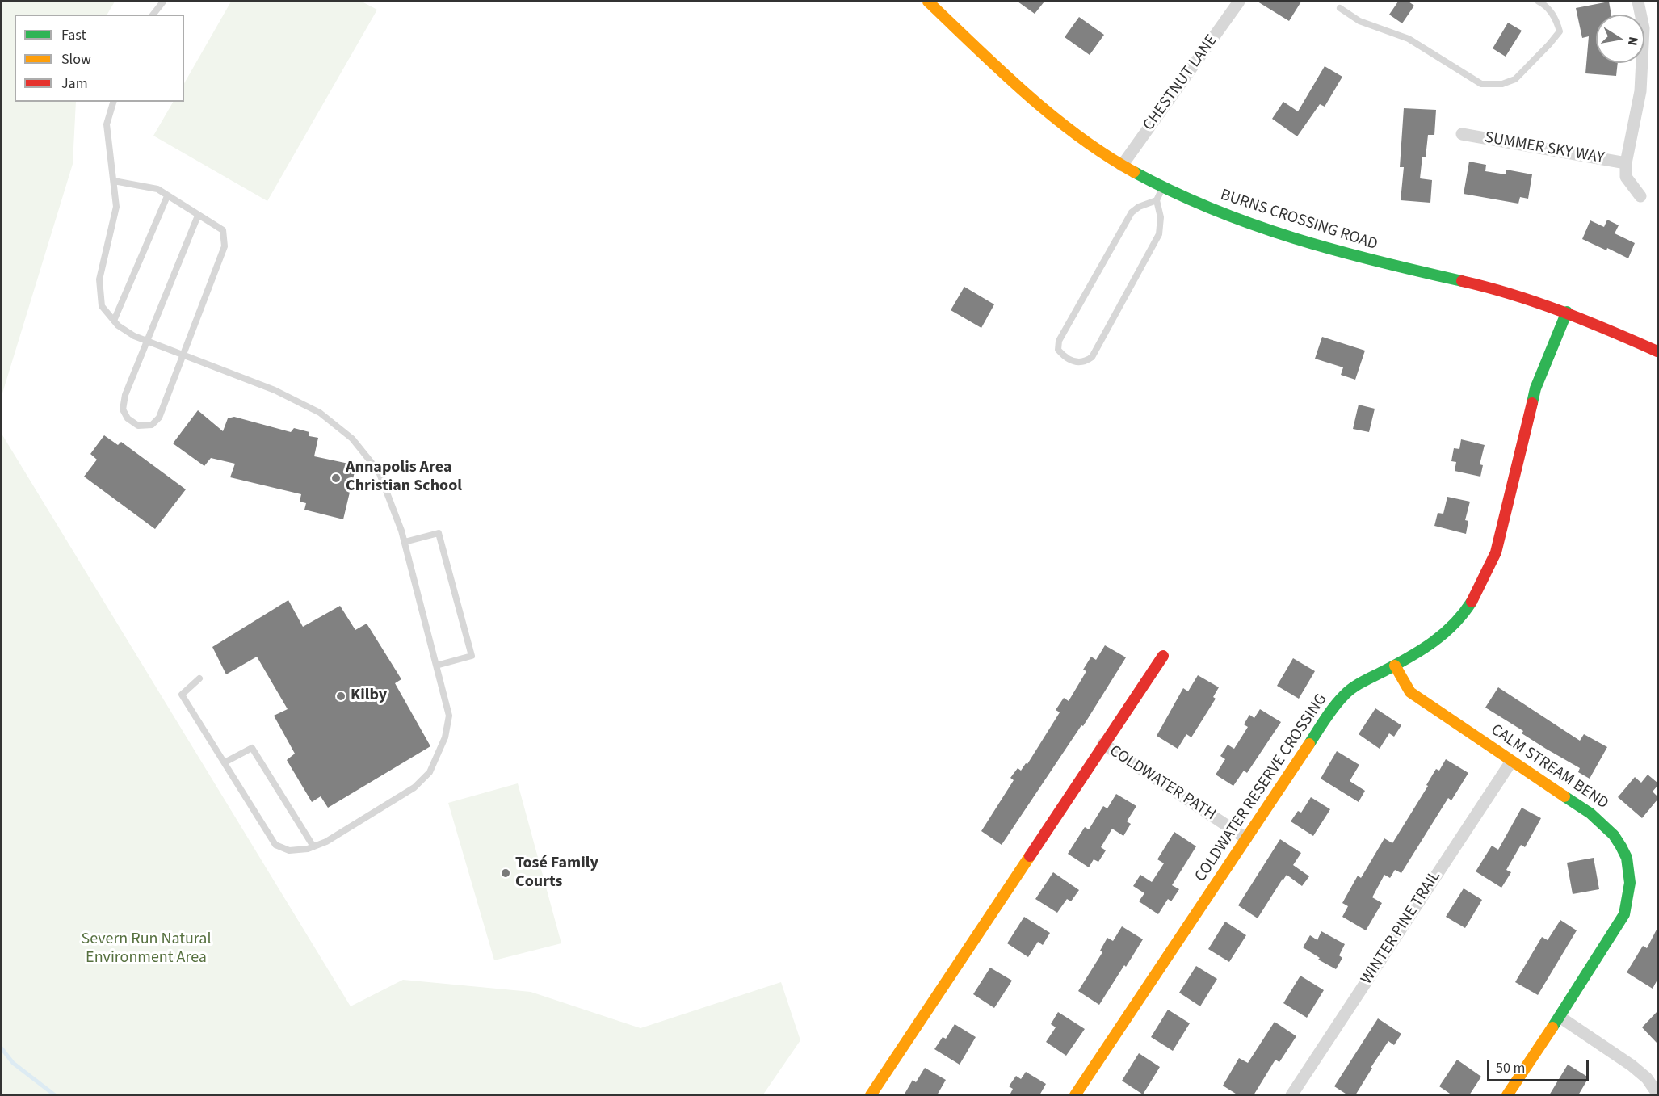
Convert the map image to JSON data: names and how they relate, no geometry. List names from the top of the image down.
{
  "streets": {
    "street": [
      "CHESTNUT LANE",
      "SUMMER SKY WAY",
      "BURNS CROSSING ROAD",
      "CALM STREAM BEND",
      "COLDWATER PATH",
      "COLDWATER RESERVE CROSSING",
      "WINTER PINE TRAIL"
    ]
  },
  "crossings": [
    ["CHESTNUT LANE", "BURNS CROSSING ROAD"],
    ["BURNS CROSSING ROAD", "COLDWATER RESERVE CROSSING"],
    ["CALM STREAM BEND", "COLDWATER RESERVE CROSSING"],
    ["CALM STREAM BEND", "WINTER PINE TRAIL"],
    ["COLDWATER PATH", "COLDWATER RESERVE CROSSING"]
  ],
  "parks": ["Severn Run Natural Environment Area"],
  "places": ["Annapolis Area Christian School", "Kilby", "Tosé Family Courts"],
  "legend": ["Fast", "Slow", "Jam"],
  "scale_bar": "50 m",
  "north": "right"
}
